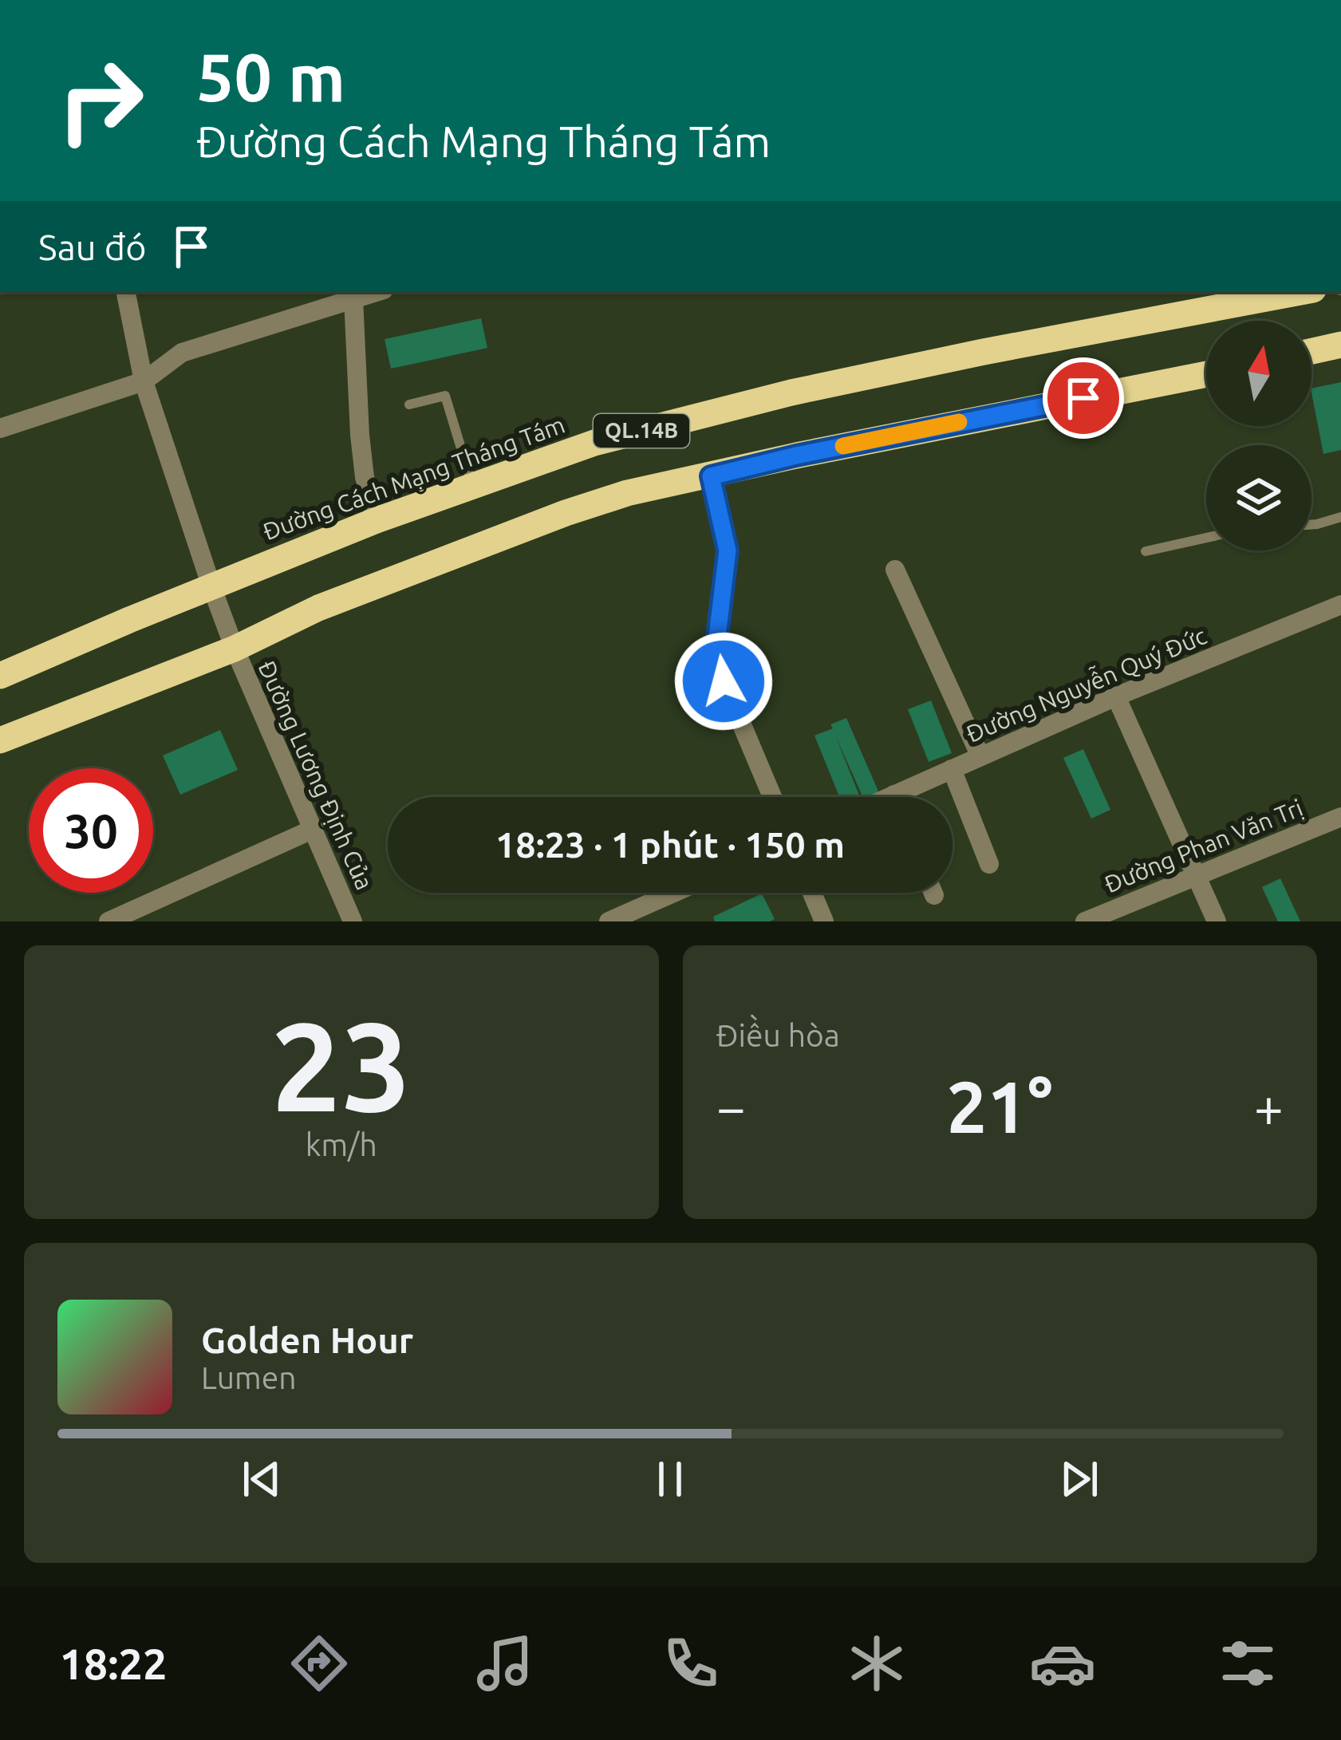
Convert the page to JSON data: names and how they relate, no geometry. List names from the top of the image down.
{
  "streets": {
    "highway": ["QL.14B", "Đường Cách Mạng Tháng Tám"],
    "street": ["Đường Nguyễn Quý Đức", "Đường Lương Định Của", "Đường Phan Văn Trị"]
  },
  "crossings": [
    ["QL.14B", "Đường Lương Định Của"],
    ["Đường Cách Mạng Tháng Tám", "Đường Lương Định Của"]
  ],
  "north": "top",
  "page": {
    "turn": ["50 m", "Đường Cách Mạng Tháng Tám"],
    "then": "Sau đó",
    "limit": "30",
    "trip": "18:23 · 1 phút · 150 m",
    "tile": [
      ["23", "km/h"],
      "Điều hòa"
    ],
    "heat": ["−", "21°", "+"],
    "song": ["Golden Hour", "Lumen"],
    "tabs": "18:22"
  }
}
